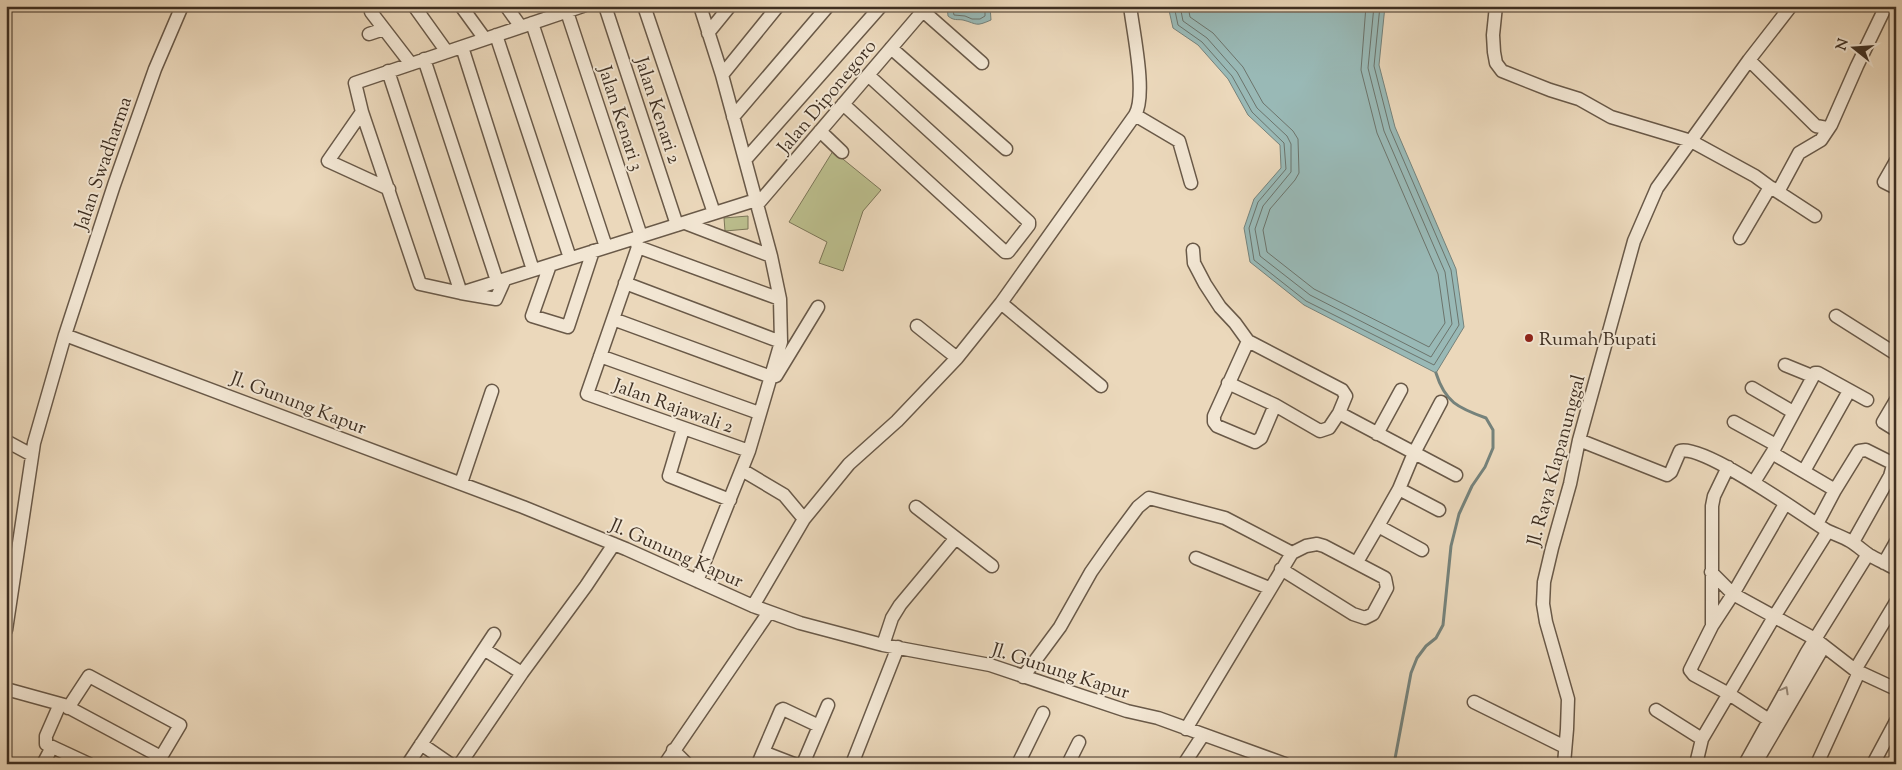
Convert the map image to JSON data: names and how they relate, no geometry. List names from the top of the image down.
{
  "streets": {
    "street": [
      "Jalan Diponegoro",
      "Jalan Kenari 2",
      "Jalan Kenari 3",
      "Jalan Swadharma",
      "Jl. Gunung Kapur",
      "Jalan Rajawali 2",
      "Jl. Raya Klapanunggal"
    ]
  },
  "crossings": [
    ["Jalan Swadharma", "Jl. Gunung Kapur"]
  ],
  "places": ["Rumah Bupati"],
  "north": "left"
}
